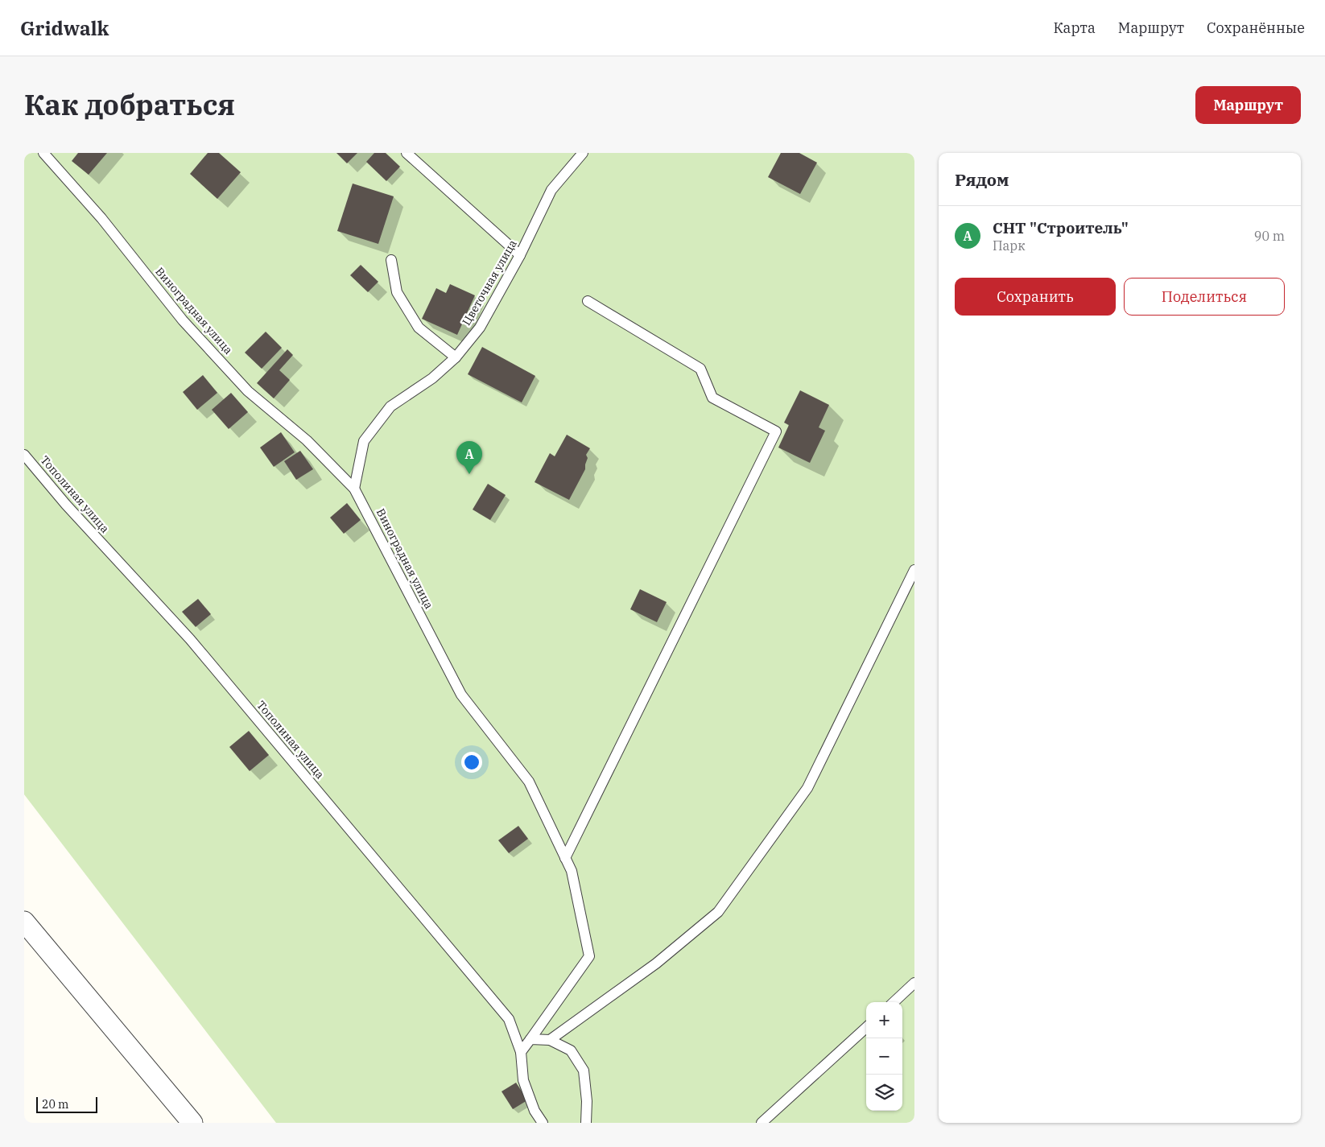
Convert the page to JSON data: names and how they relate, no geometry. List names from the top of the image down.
{
  "streets": {
    "lane": ["Цветочная улица", "Виноградная улица", "Тополиная улица"]
  },
  "crossings": [
    ["Цветочная улица", "Виноградная улица"],
    ["Виноградная улица", "Тополиная улица"]
  ],
  "scale_bar": "20 m",
  "page": {
    "header": "Gridwalk",
    "nav": ["Карта", "Маршрут", "Сохранённые"],
    "title": "Как добраться",
    "buttons": [
      "Маршрут",
      ["Сохранить", "Поделиться"]
    ],
    "heading": "Рядом",
    "list": [
      {
        "mark": "A",
        "name": "СНТ \"Строитель\"",
        "note": "Парк",
        "value": "90 m"
      }
    ],
    "pins": "A",
    "map_buttons": ["+", "−"],
    "scale": "20 m"
  }
}
